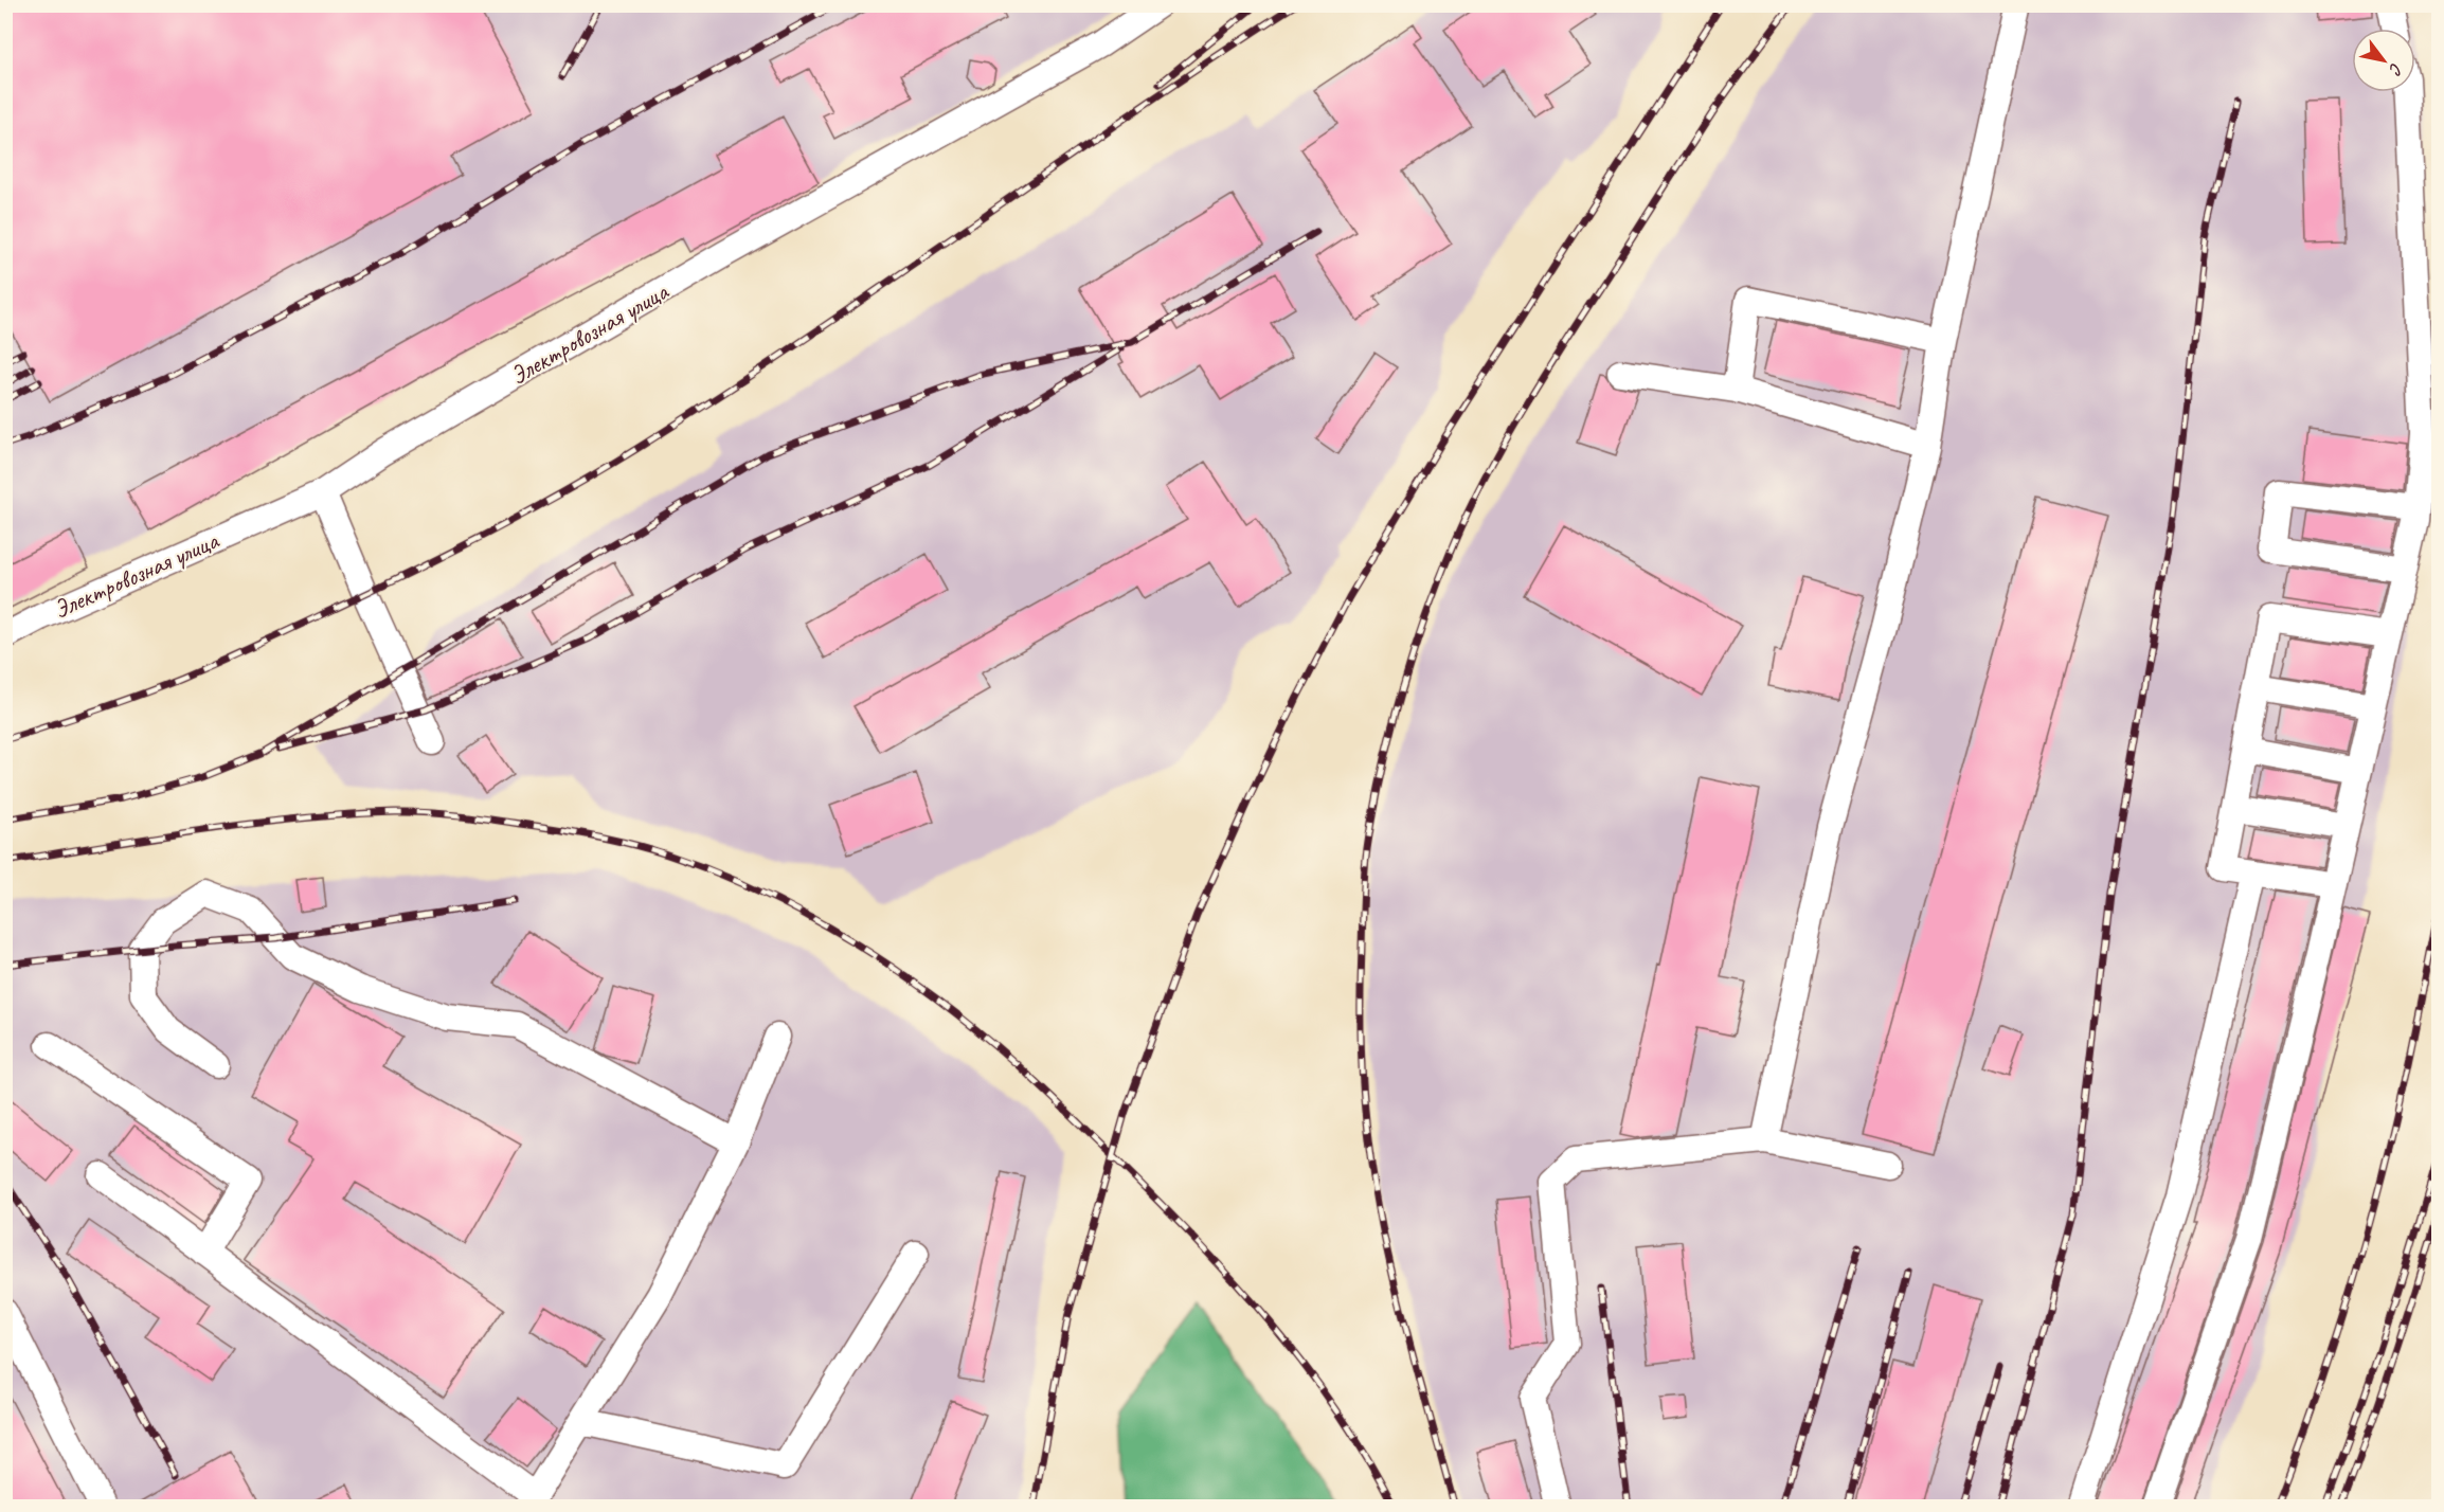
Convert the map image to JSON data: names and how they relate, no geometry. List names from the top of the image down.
{
  "streets": {
    "street": ["Электровозная улица"]
  },
  "north": "bottom right"
}
